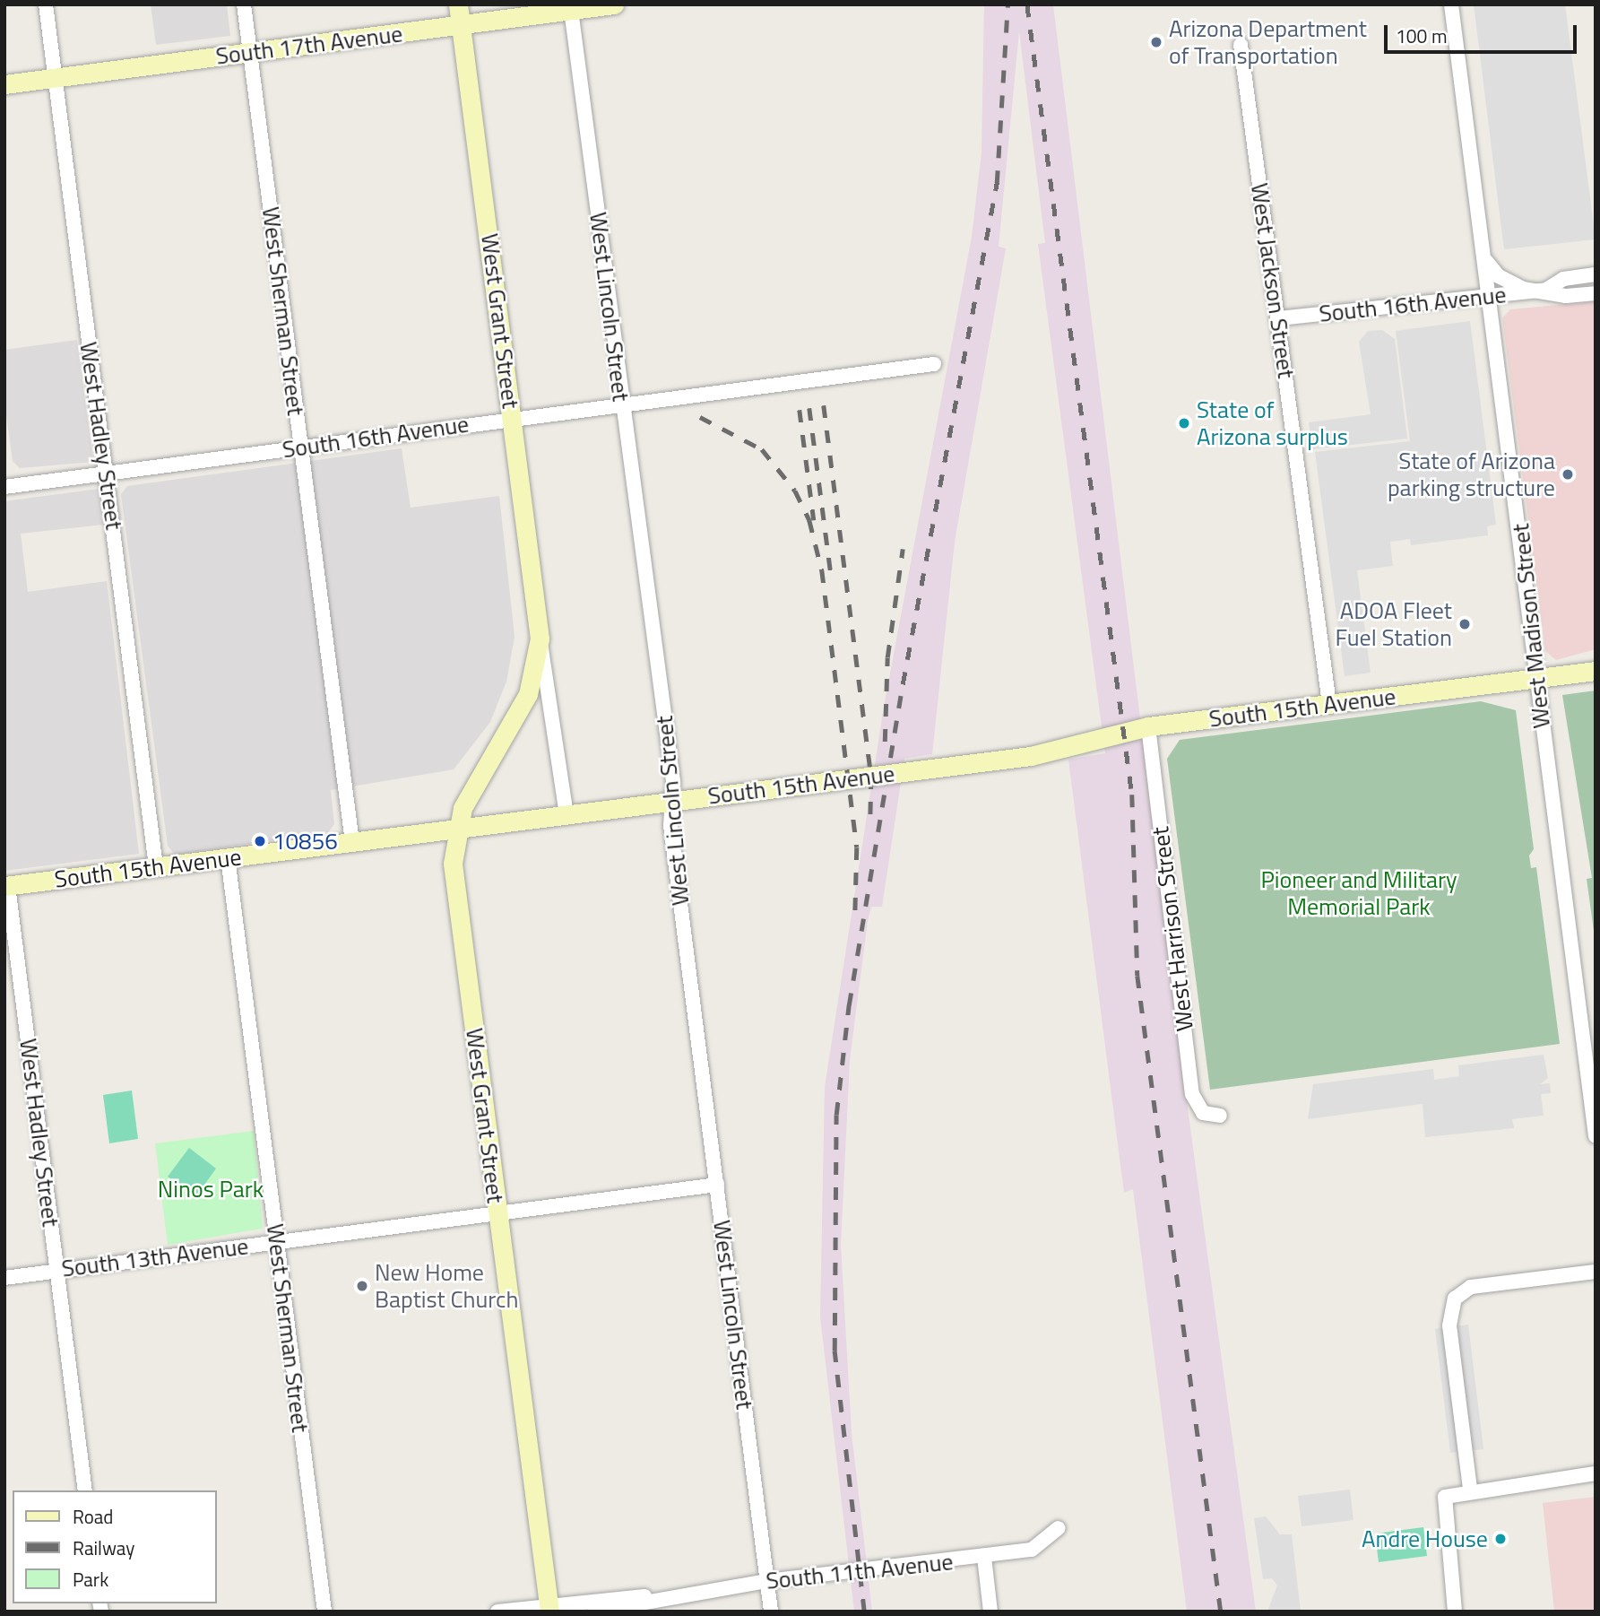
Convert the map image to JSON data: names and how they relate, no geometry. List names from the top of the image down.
{
  "streets": {
    "main road": ["South 17th Avenue", "West Grant Street", "South 15th Avenue"],
    "street": [
      "West Jackson Street",
      "South 16th Avenue",
      "West Lincoln Street",
      "West Sherman Street",
      "West Hadley Street",
      "West Madison Street",
      "West Harrison Street",
      "South 13th Avenue",
      "South 11th Avenue"
    ]
  },
  "crossings": [
    ["South 17th Avenue", "West Lincoln Street"],
    ["South 17th Avenue", "West Sherman Street"],
    ["South 17th Avenue", "West Grant Street"],
    ["South 17th Avenue", "West Hadley Street"],
    ["West Jackson Street", "South 16th Avenue"],
    ["West Jackson Street", "South 15th Avenue"],
    ["South 16th Avenue", "West Lincoln Street"],
    ["South 16th Avenue", "West Sherman Street"],
    ["South 16th Avenue", "West Grant Street"],
    ["South 16th Avenue", "West Hadley Street"],
    ["South 16th Avenue", "West Madison Street"],
    ["West Lincoln Street", "South 15th Avenue"],
    ["West Lincoln Street", "South 13th Avenue"],
    ["West Lincoln Street", "South 11th Avenue"],
    ["West Sherman Street", "South 15th Avenue"],
    ["West Sherman Street", "South 13th Avenue"],
    ["West Grant Street", "South 15th Avenue"],
    ["West Grant Street", "South 13th Avenue"],
    ["West Grant Street", "South 11th Avenue"],
    ["West Hadley Street", "South 15th Avenue"],
    ["West Hadley Street", "South 13th Avenue"],
    ["West Madison Street", "South 15th Avenue"],
    ["South 15th Avenue", "West Harrison Street"]
  ],
  "parks": ["Pioneer and Military Memorial Park", "Ninos Park"],
  "places": [
    "Arizona Department of Transportation",
    "State of Arizona surplus",
    "State of Arizona parking structure",
    "ADOA Fleet Fuel Station",
    "10856",
    "New Home Baptist Church",
    "Andre House"
  ],
  "legend": ["Road", "Railway", "Park"],
  "scale_bar": "100 m"
}
